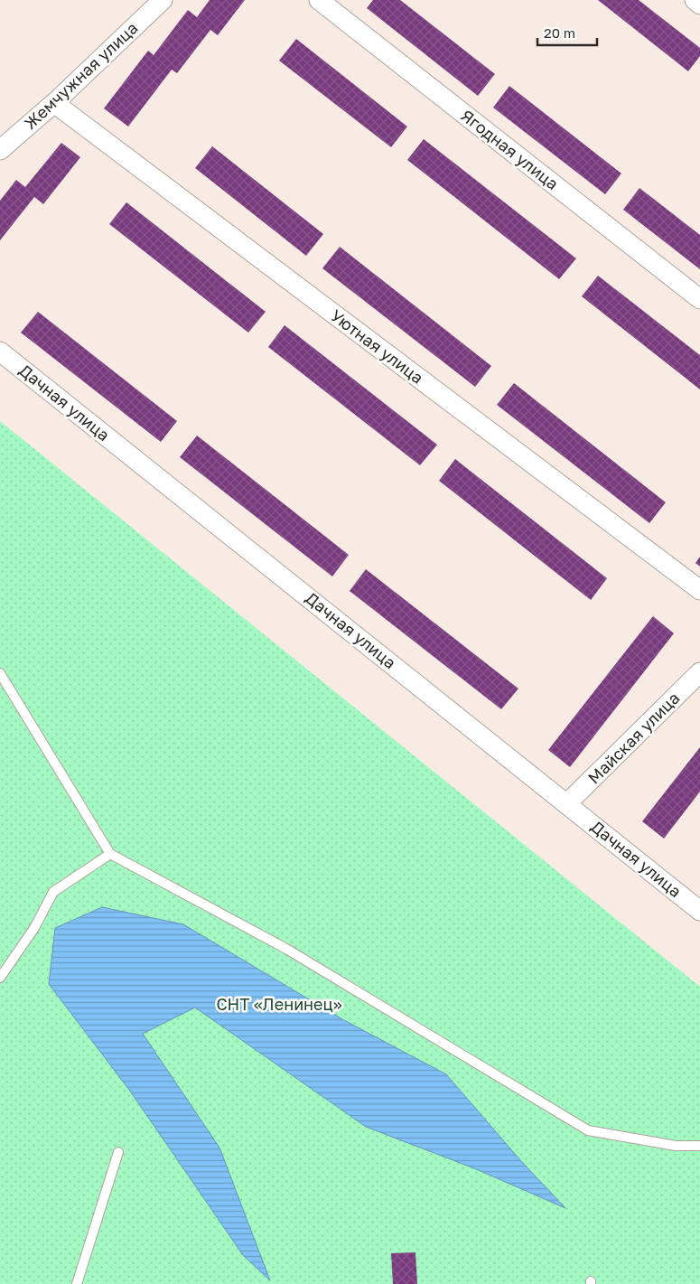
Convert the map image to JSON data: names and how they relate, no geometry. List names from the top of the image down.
{
  "streets": {
    "street": [
      "Жемчужная улица",
      "Ягодная улица",
      "Уютная улица",
      "Дачная улица",
      "Майская улица"
    ]
  },
  "crossings": [
    ["Жемчужная улица", "Уютная улица"],
    ["Дачная улица", "Майская улица"]
  ],
  "parks": ["СНТ «Ленинец»"],
  "scale_bar": "20 m"
}
